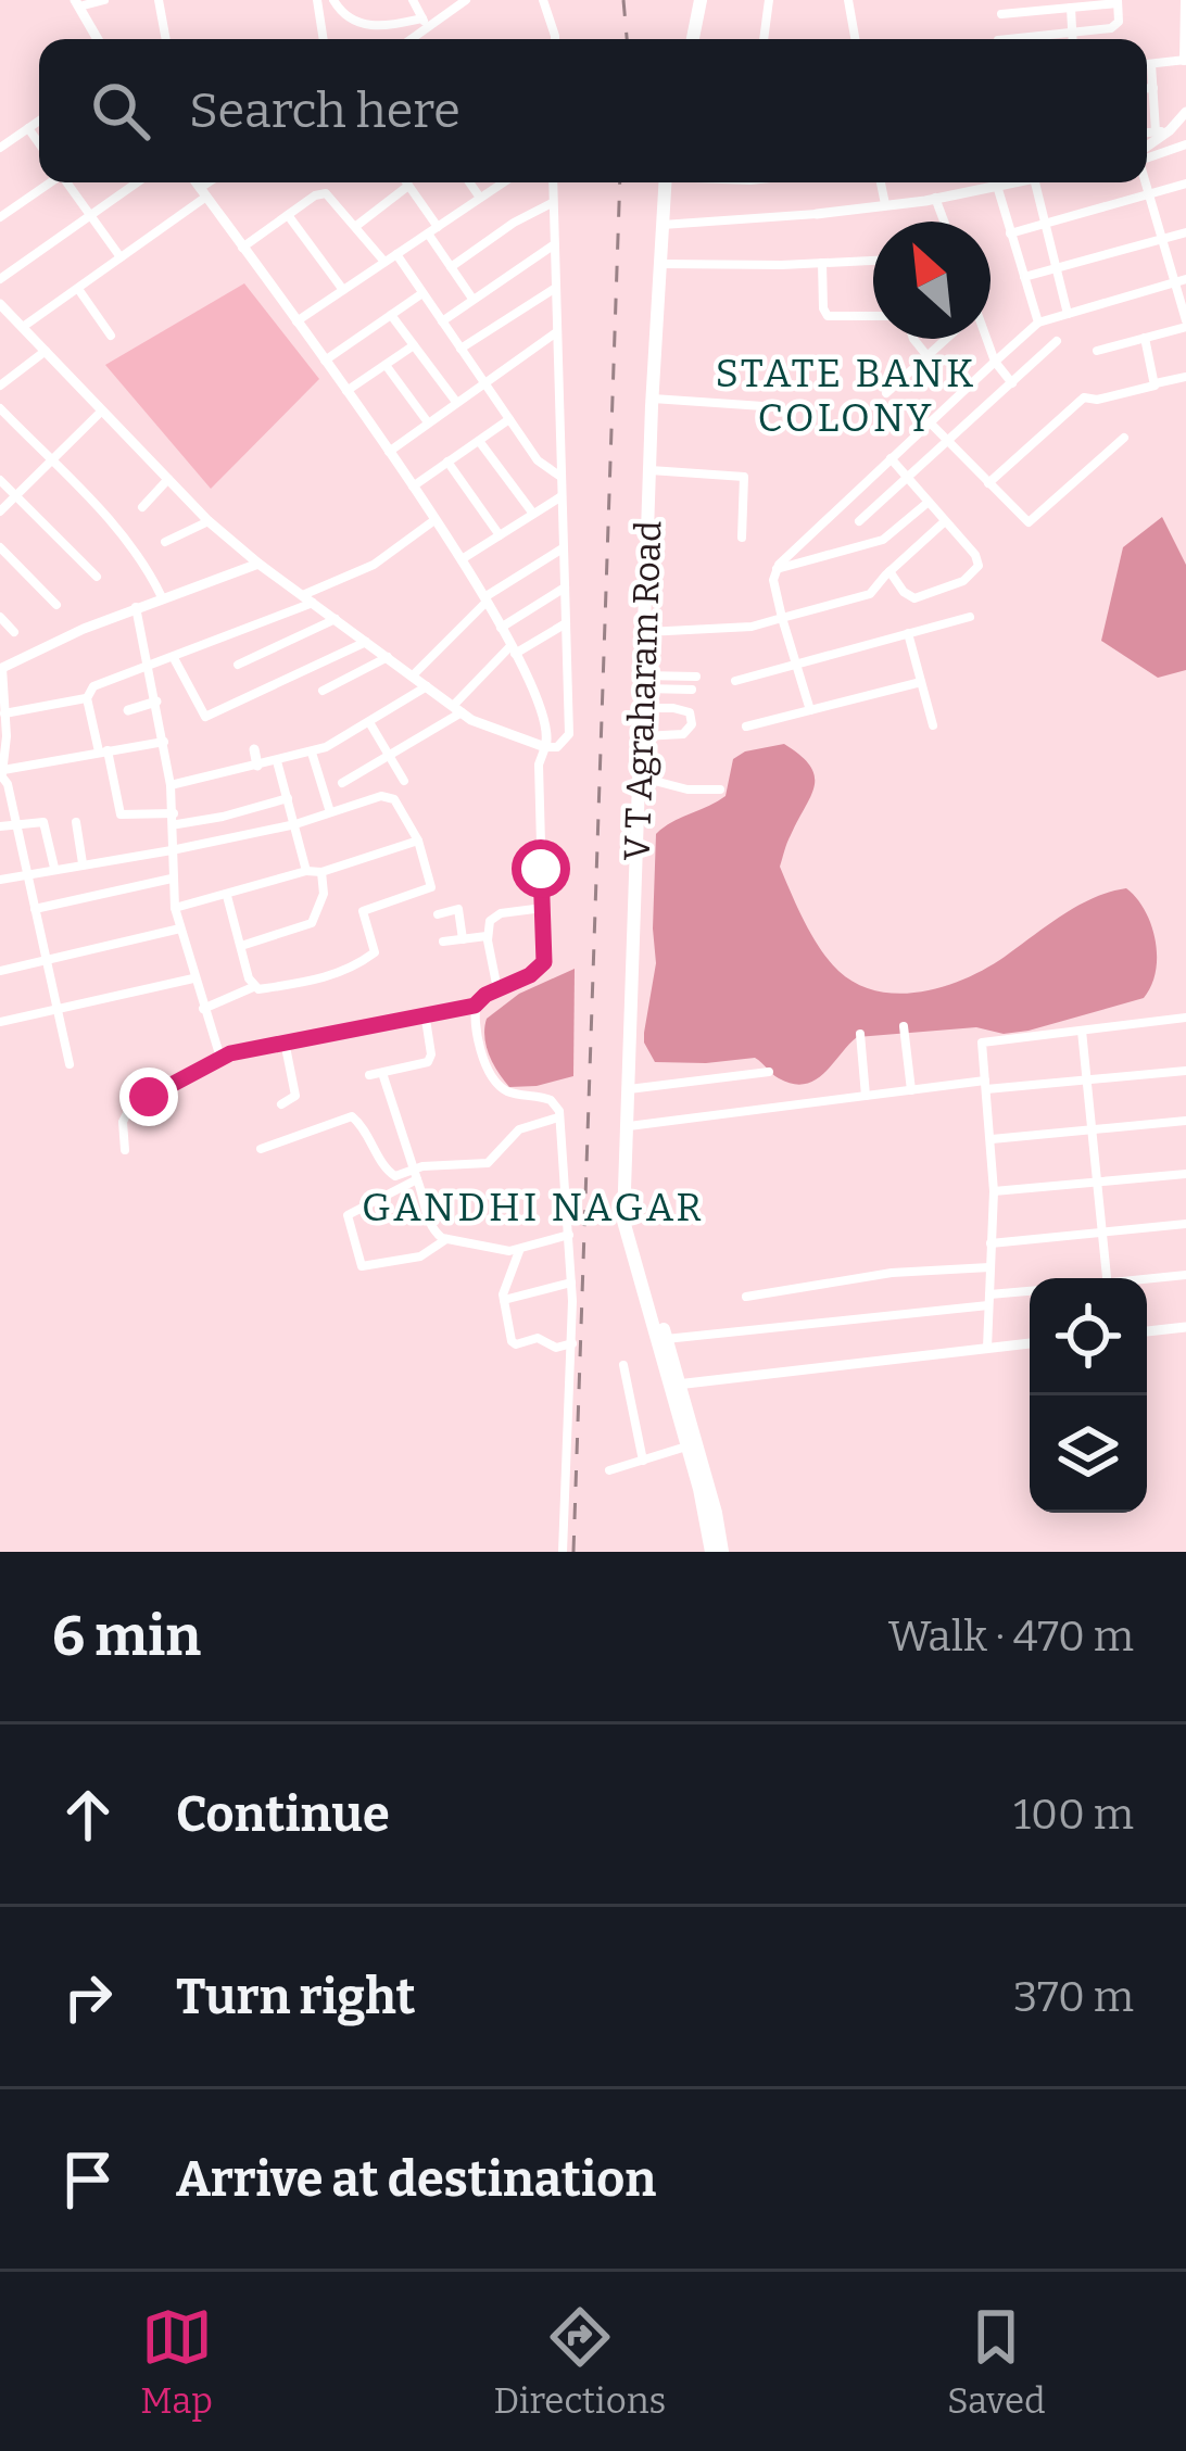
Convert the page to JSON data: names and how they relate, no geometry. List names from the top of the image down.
{
  "streets": {
    "main road": ["V T Agraharam Road"]
  },
  "districts": ["STATE BANK COLONY", "GANDHI NAGAR"],
  "north": "top left",
  "page": {
    "search": "Search here",
    "heading": ["6 min", "Walk · 470 m"],
    "list": [
      ["Continue", "100 m"],
      ["Turn right", "370 m"],
      "Arrive at destination"
    ],
    "nav": ["Map", "Directions", "Saved"]
  }
}
